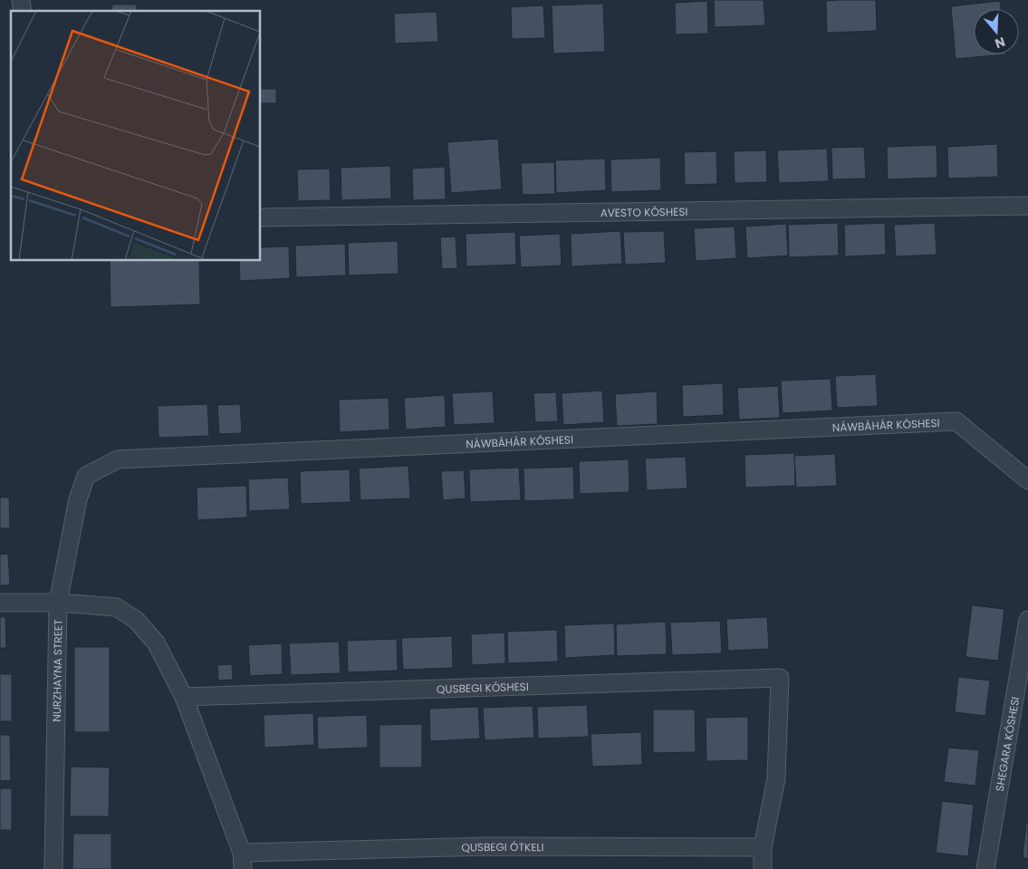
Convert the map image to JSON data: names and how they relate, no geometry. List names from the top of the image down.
{
  "streets": {
    "street": [
      "AVESTO KÓSHESI",
      "NÁWBÁHÁR KÓSHESI",
      "NURZHAYNA STREET",
      "QUSBEGI KÓSHESI",
      "SHEGARA KÓSHESI",
      "QUSBEGI ÓTKELI"
    ]
  },
  "crossings": [
    ["NÁWBÁHÁR KÓSHESI", "NURZHAYNA STREET"],
    ["QUSBEGI KÓSHESI", "QUSBEGI ÓTKELI"]
  ],
  "north": "bottom"
}
